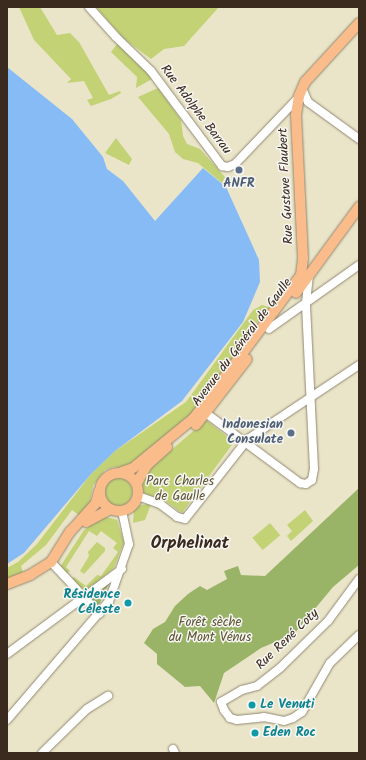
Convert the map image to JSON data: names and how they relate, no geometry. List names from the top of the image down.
{
  "streets": {
    "main road": ["Rue Gustave Flaubert", "Avenue du Général de Gaulle"],
    "street": ["Rue Adolphe Barrau", "Rue René Coty"]
  },
  "crossings": [
    ["Rue Adolphe Barrau", "Rue Gustave Flaubert"],
    ["Rue Gustave Flaubert", "Avenue du Général de Gaulle"]
  ],
  "districts": ["Orphelinat"],
  "parks": ["Parc Charles de Gaulle", "Forêt sèche du Mont Vénus"],
  "places": [
    "ANFR",
    "Indonesian Consulate",
    "Résidence Céleste",
    "Le Venuti",
    "Eden Roc"
  ]
}
